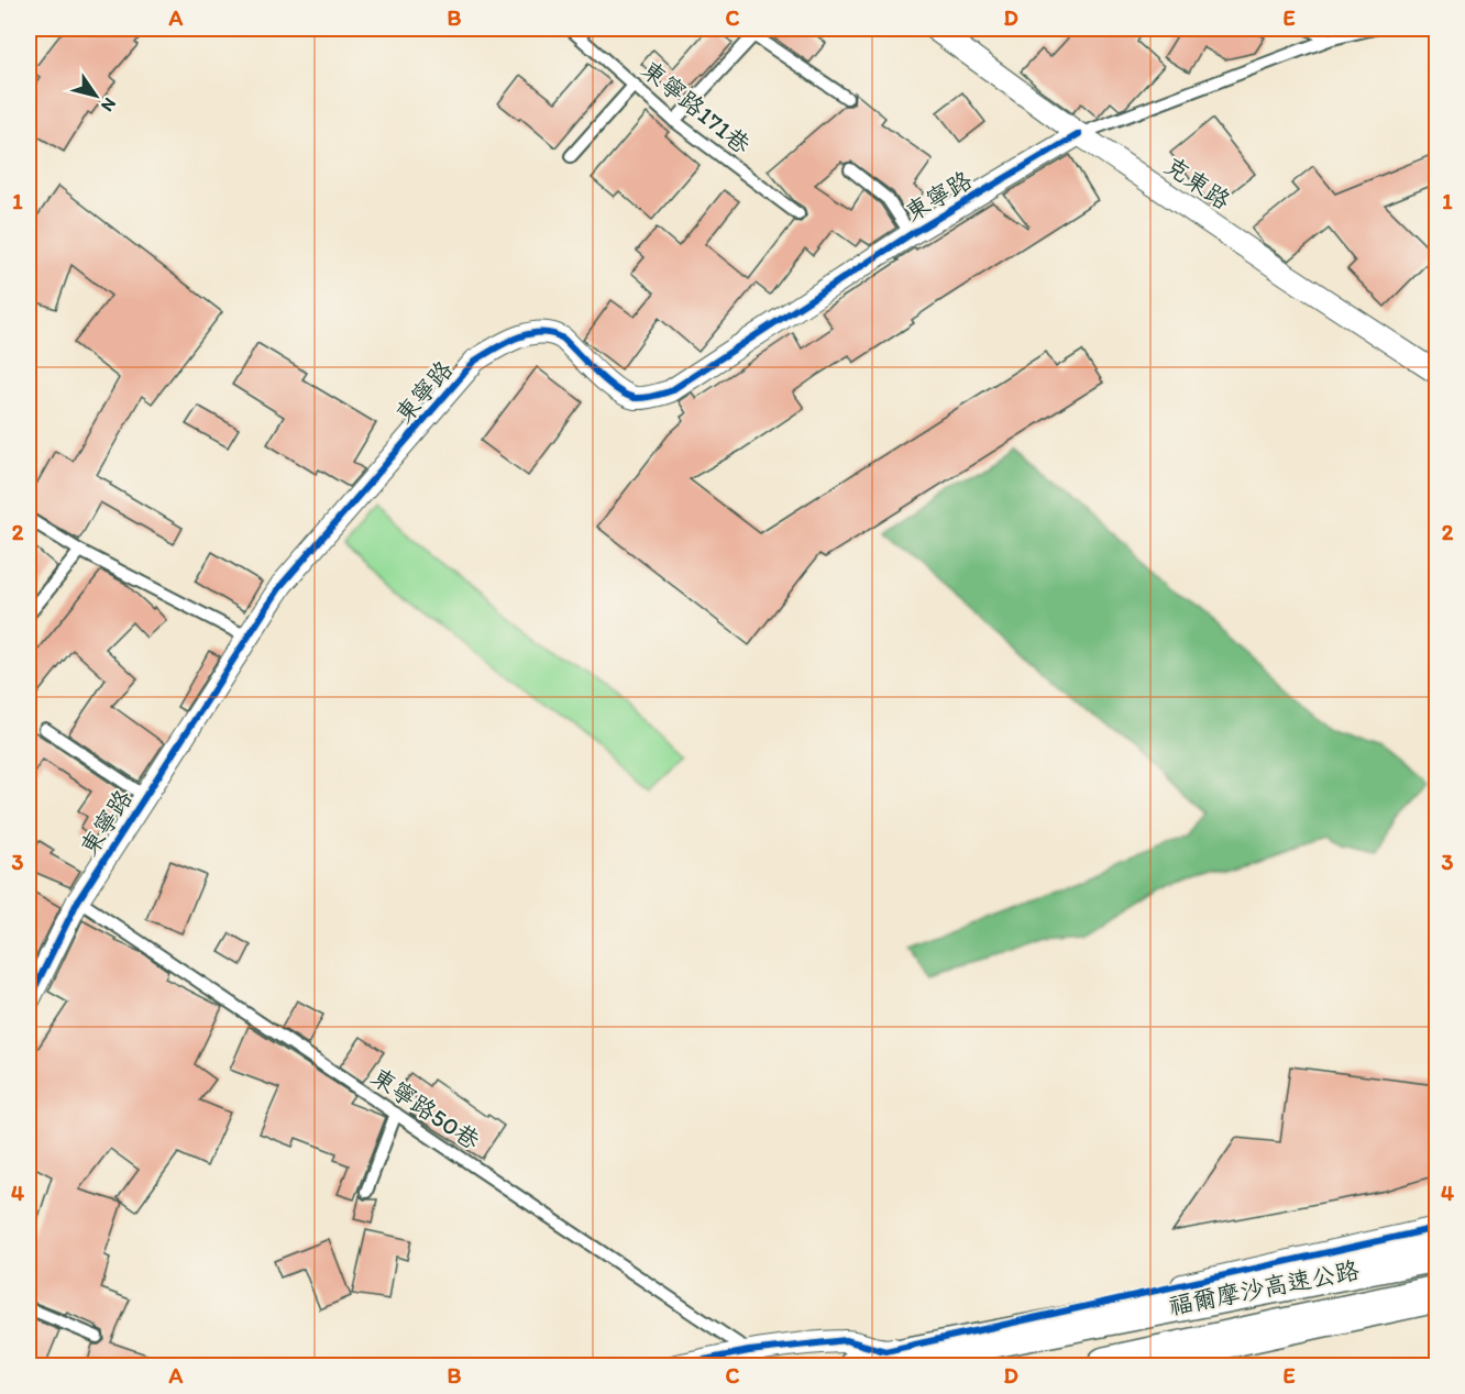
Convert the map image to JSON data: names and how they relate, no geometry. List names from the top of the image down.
{
  "streets": {
    "highway": ["福爾摩沙高速公路"],
    "street": ["克東路", "東寧路"],
    "lane": ["東寧路171巷", "東寧路50巷"]
  },
  "crossings": [
    ["克東路", "東寧路"],
    ["東寧路", "東寧路50巷"]
  ],
  "north": "bottom right",
  "grid": {
    "columns": [
      "A",
      "B",
      "C",
      "D",
      "E"
    ],
    "rows": [
      "1",
      "2",
      "3",
      "4"
    ]
  }
}
